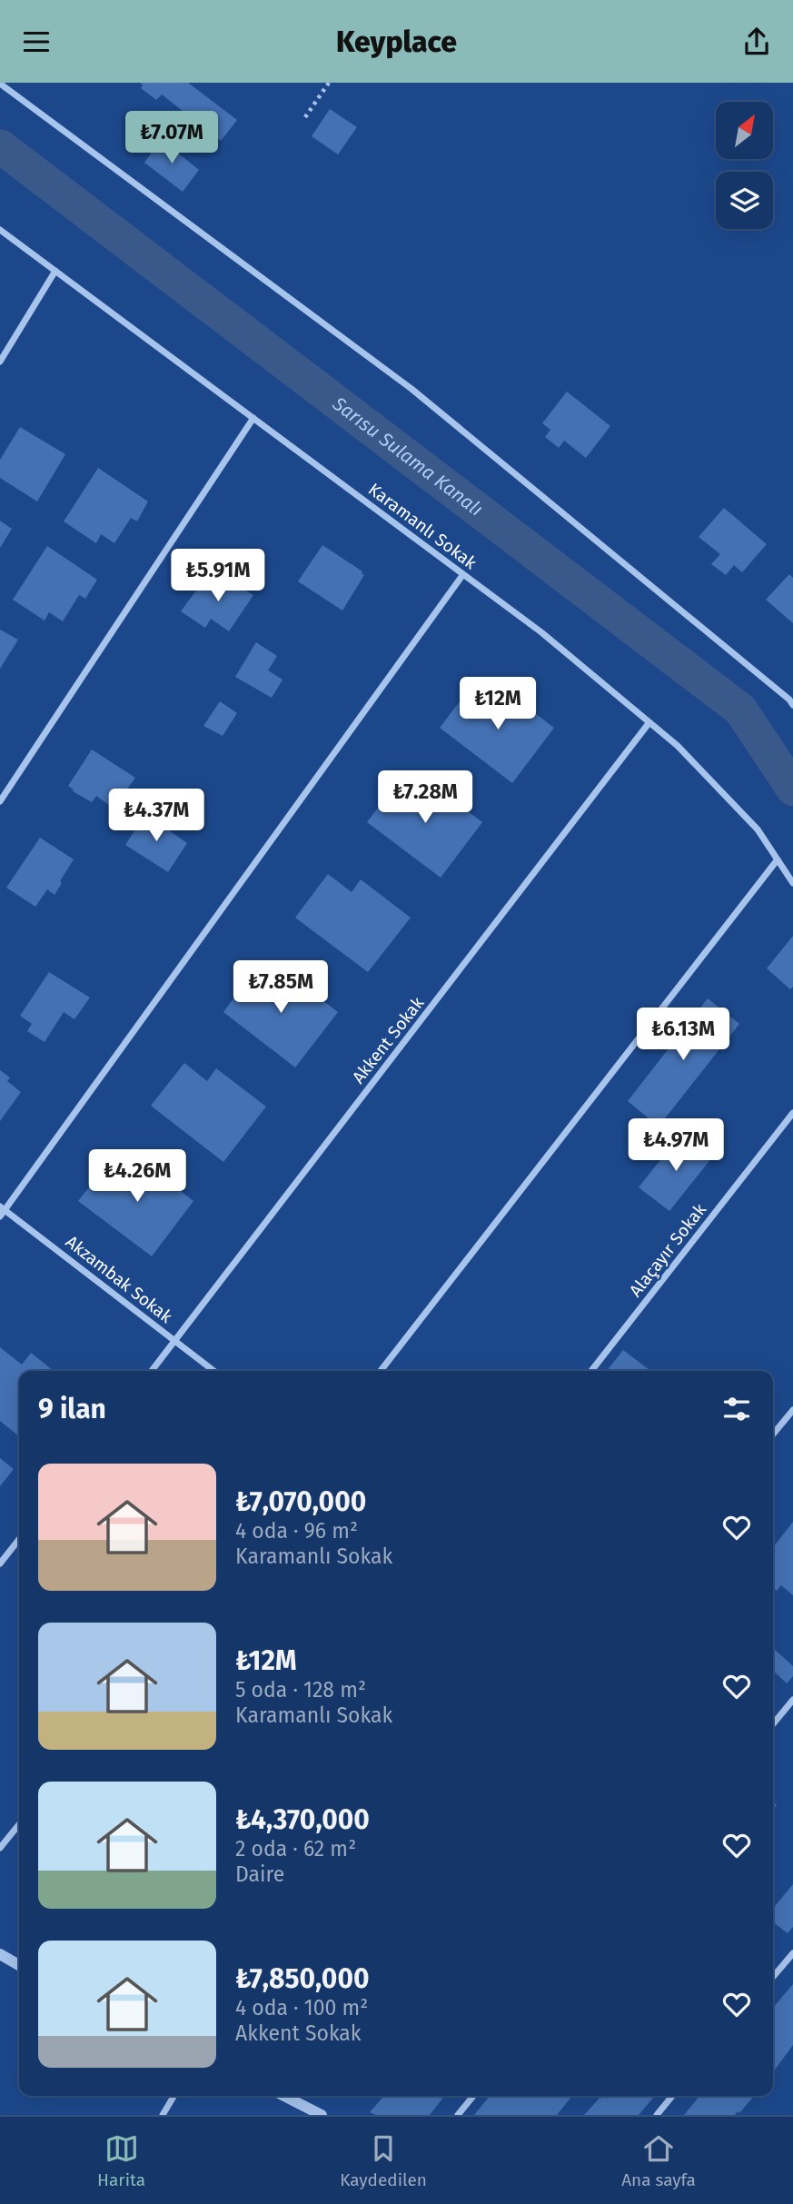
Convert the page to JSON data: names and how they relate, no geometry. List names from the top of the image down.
{
  "streets": {
    "street": [
      "Karamanlı Sokak",
      "Akkent Sokak",
      "Alaçayır Sokak",
      "Akzambak Sokak"
    ]
  },
  "crossings": [
    ["Karamanlı Sokak", "Akkent Sokak"],
    ["Akkent Sokak", "Akzambak Sokak"]
  ],
  "water": ["Sarısu Sulama Kanalı"],
  "north": "top right",
  "page": {
    "header": "Keyplace",
    "price": [
      "₺7.07M",
      "₺5.91M",
      "₺12M",
      "₺7.28M",
      "₺4.37M",
      "₺7.85M",
      "₺6.13M",
      "₺4.97M",
      "₺4.26M"
    ],
    "heading": "9 ilan",
    "list": [
      {
        "name": "₺7,070,000",
        "note": "4 oda · 96 m² · Karamanlı Sokak"
      },
      {
        "name": "₺12M",
        "note": "5 oda · 128 m² · Karamanlı Sokak"
      },
      {
        "name": "₺4,370,000",
        "note": "2 oda · 62 m² · Daire"
      },
      {
        "name": "₺7,850,000",
        "note": "4 oda · 100 m² · Akkent Sokak"
      }
    ],
    "tabs": ["Harita", "Kaydedilen", "Ana sayfa"]
  }
}
